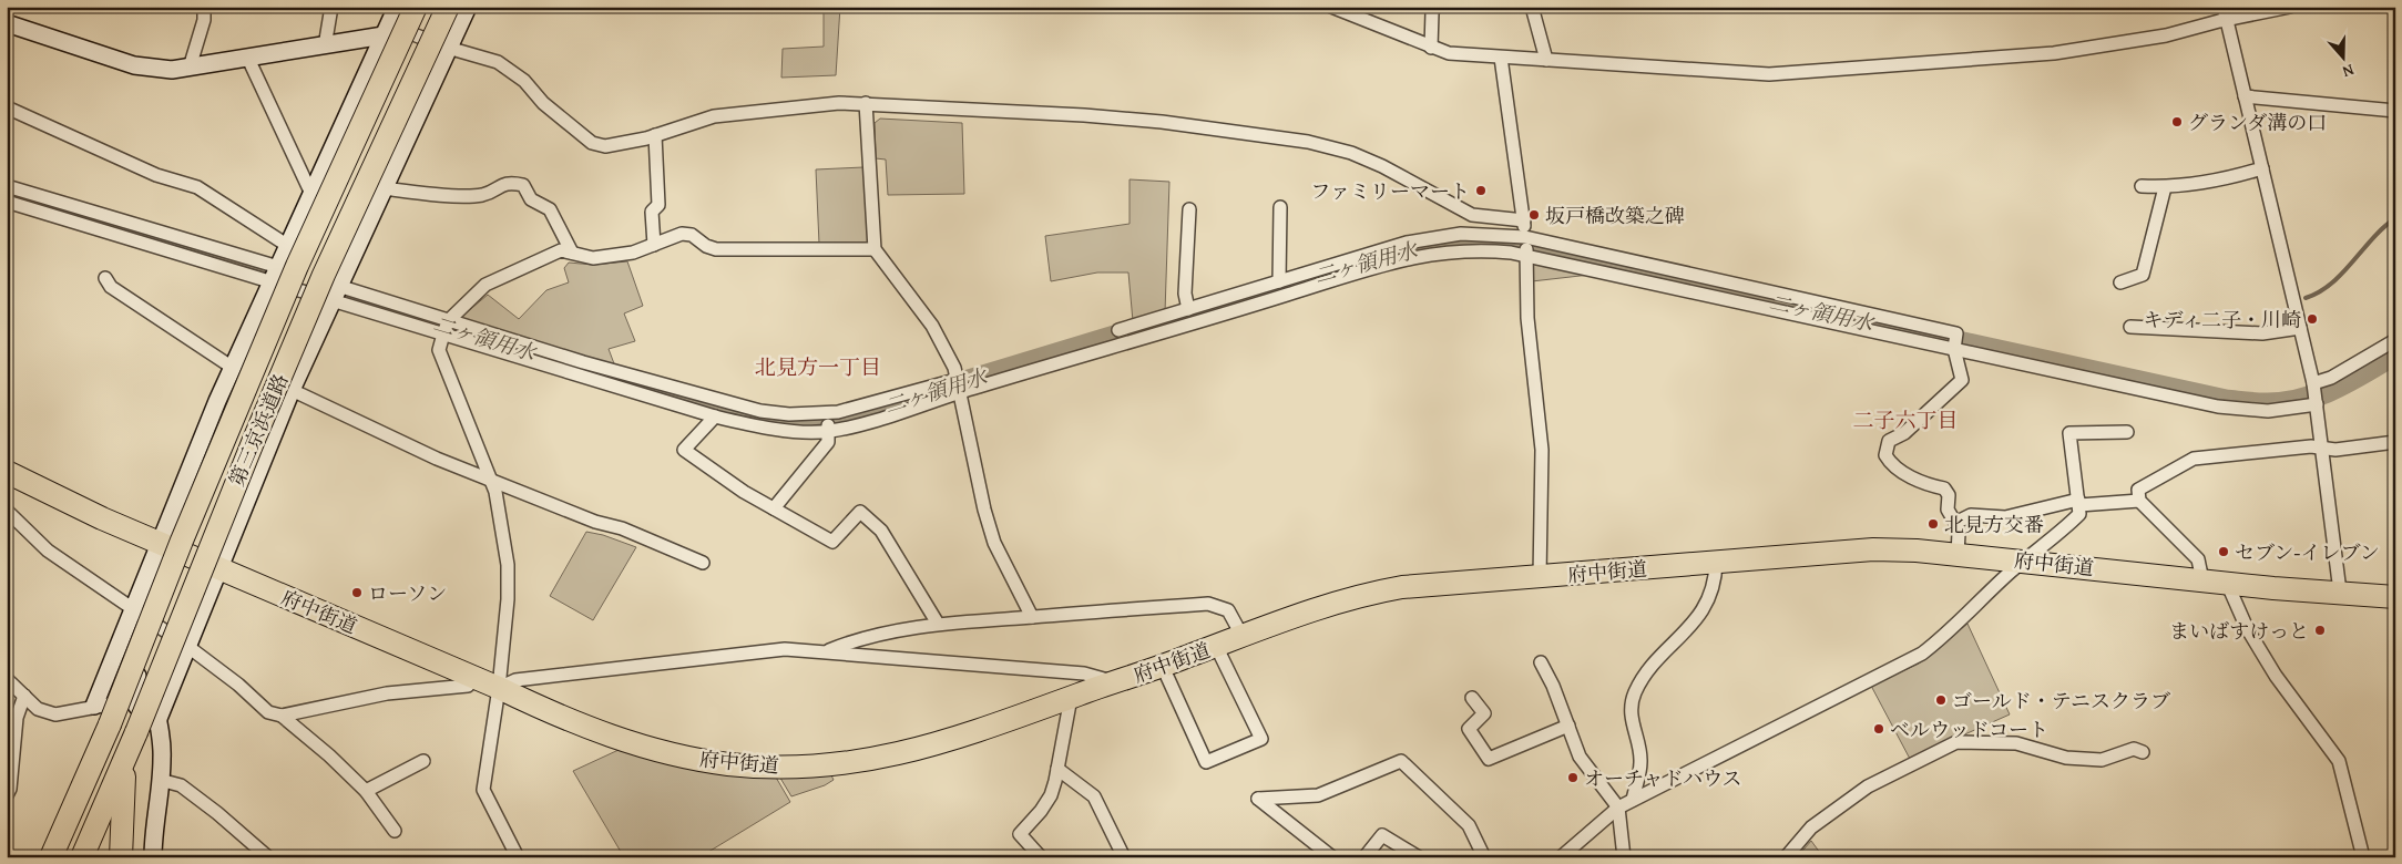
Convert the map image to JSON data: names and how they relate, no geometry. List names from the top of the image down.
{
  "streets": {
    "highway": ["第三京浜道路", "府中街道"]
  },
  "districts": ["北見方一丁目", "二子六丁目"],
  "water": ["二ヶ領用水"],
  "places": [
    "グランダ溝の口",
    "ファミリーマート",
    "坂戸橋改築之碑",
    "キディ二子・川崎",
    "北見方交番",
    "セブン-イレブン",
    "ローソン",
    "まいばすけっと",
    "ゴールド・テニスクラブ",
    "ベルウッドコート",
    "オーチャドハウス"
  ],
  "north": "bottom"
}
